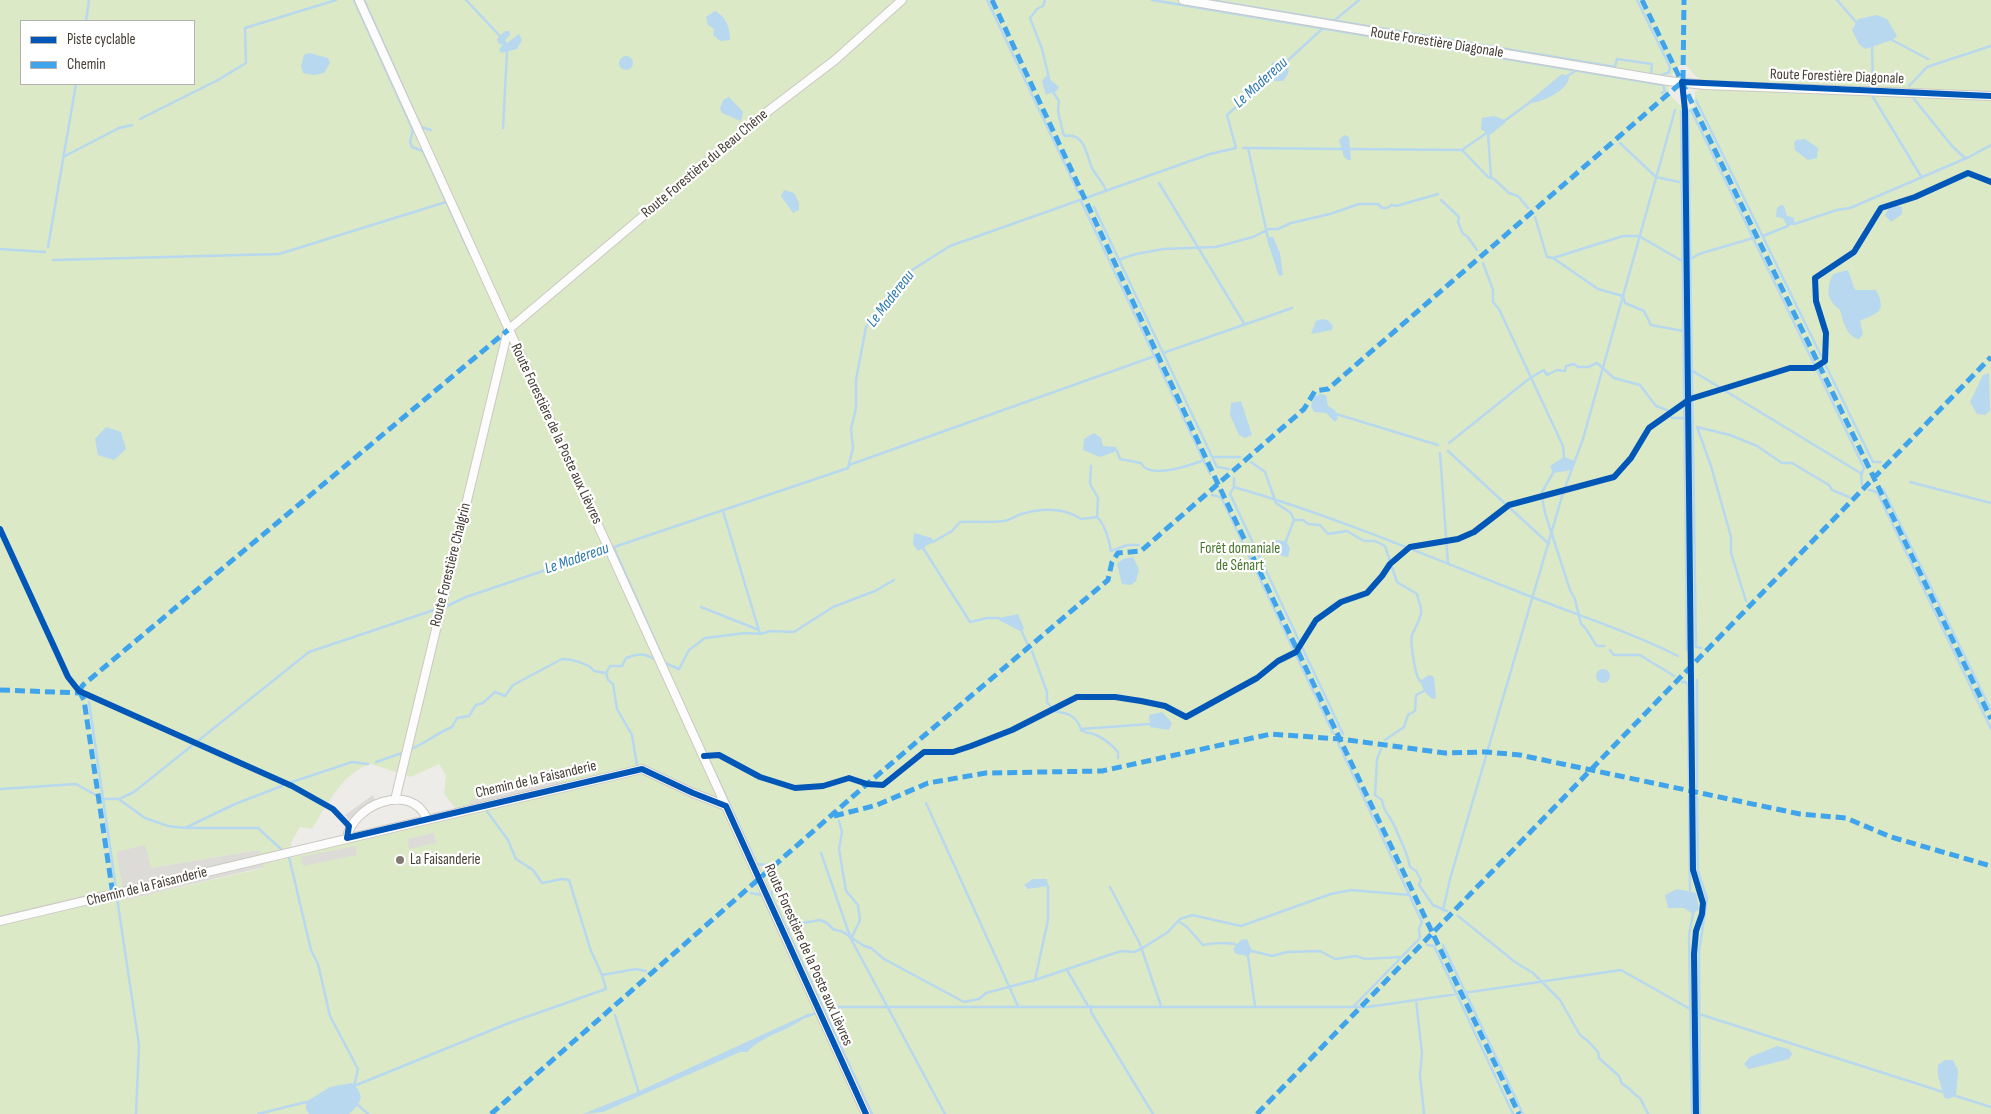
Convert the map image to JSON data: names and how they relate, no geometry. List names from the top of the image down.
{
  "streets": {
    "street": [
      "Route Forestière Diagonale",
      "Route Forestière du Beau Chêne",
      "Route Forestière de la Poste aux Lièvres",
      "Route Forestière Chalgrin",
      "Chemin de la Faisanderie"
    ]
  },
  "crossings": [
    ["Route Forestière du Beau Chêne", "Route Forestière de la Poste aux Lièvres"],
    ["Route Forestière du Beau Chêne", "Route Forestière Chalgrin"],
    ["Route Forestière de la Poste aux Lièvres", "Route Forestière Chalgrin"],
    ["Route Forestière de la Poste aux Lièvres", "Chemin de la Faisanderie"]
  ],
  "water": ["Le Madereau"],
  "parks": ["Forêt domaniale de Sénart"],
  "places": ["La Faisanderie"],
  "legend": ["Piste cyclable", "Chemin"]
}
